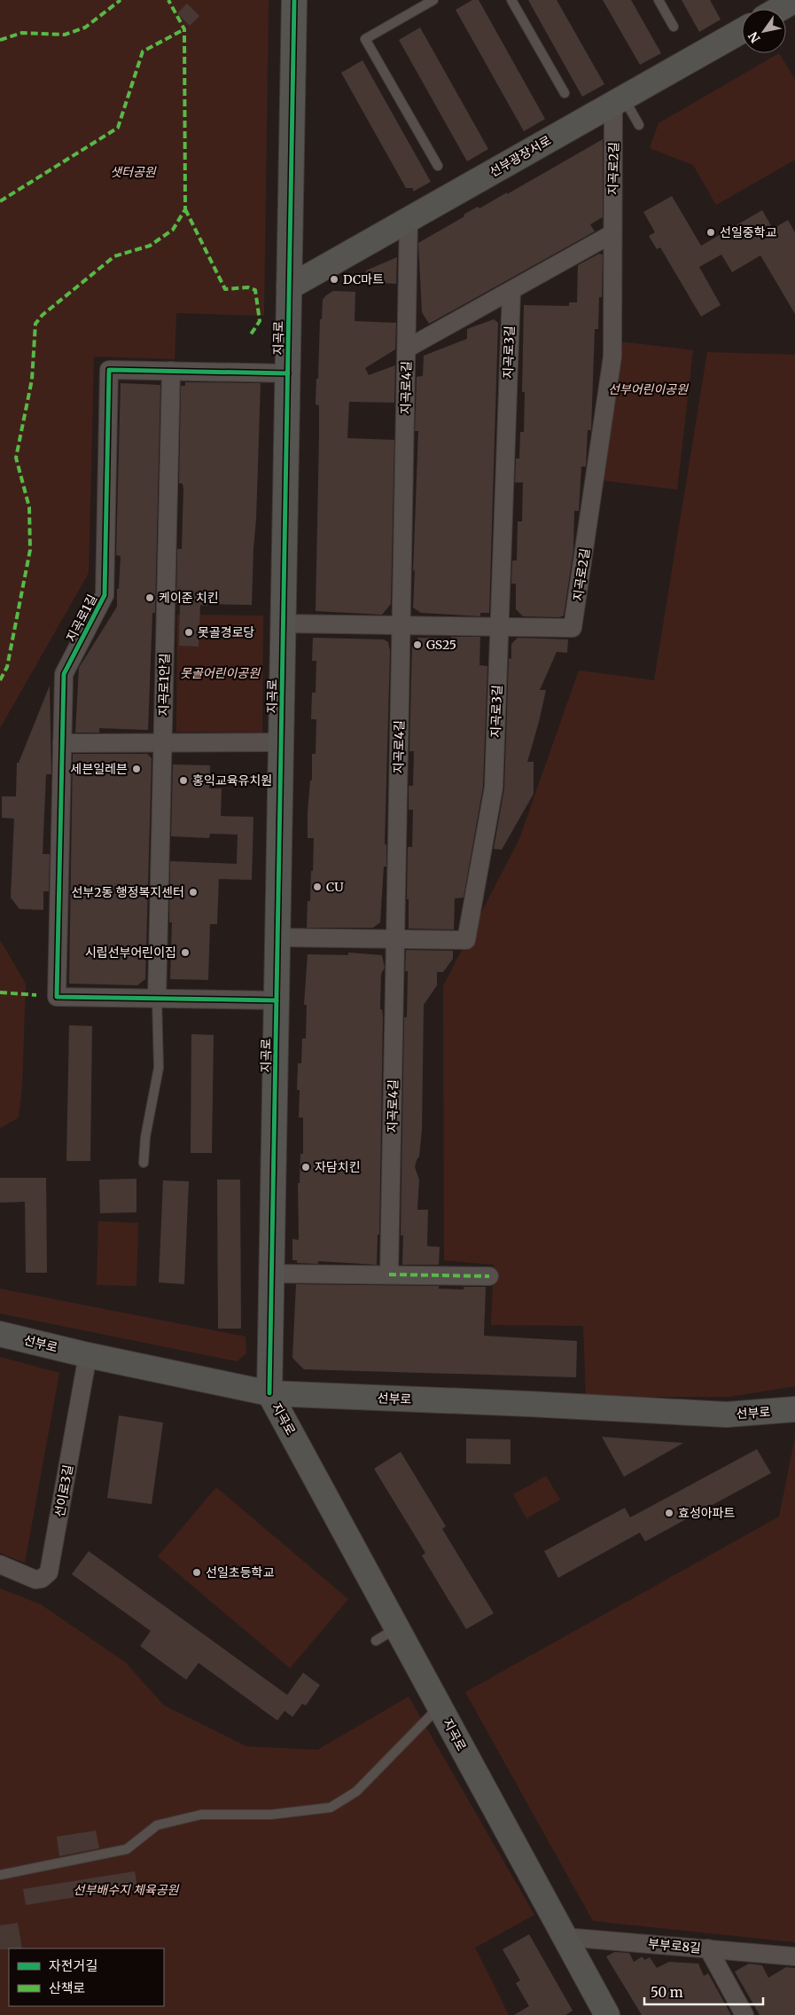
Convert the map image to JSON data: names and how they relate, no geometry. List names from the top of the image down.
{
  "streets": {
    "street": [
      "선부광장서로",
      "지곡로2길",
      "지곡로",
      "지곡로3길",
      "지곡로4길",
      "지곡로1길",
      "지곡로1안길",
      "선부로",
      "선이로3길",
      "부부로8길"
    ]
  },
  "crossings": [
    ["선부광장서로", "지곡로2길"],
    ["선부광장서로", "지곡로"],
    ["선부광장서로", "지곡로4길"],
    ["지곡로2길", "지곡로"],
    ["지곡로2길", "지곡로3길"],
    ["지곡로2길", "지곡로4길"],
    ["지곡로", "지곡로3길"],
    ["지곡로", "지곡로1길"],
    ["지곡로", "선부로"],
    ["지곡로", "부부로8길"],
    ["지곡로3길", "지곡로4길"],
    ["지곡로1길", "지곡로1안길"],
    ["선부로", "선이로3길"]
  ],
  "parks": [
    "샛터공원",
    "선부어린이공원",
    "못골어린이공원",
    "선부배수지 체육공원"
  ],
  "places": [
    "선일중학교",
    "DC마트",
    "케이준 치킨",
    "못골경로당",
    "GS25",
    "세븐일레븐",
    "홍익교육유치원",
    "CU",
    "선부2동 행정복지센터",
    "시립선부어린이집",
    "자담치킨",
    "효성아파트",
    "선일초등학교"
  ],
  "legend": ["자전거길", "산책로"],
  "scale_bar": "50 m",
  "north": "bottom left"
}
